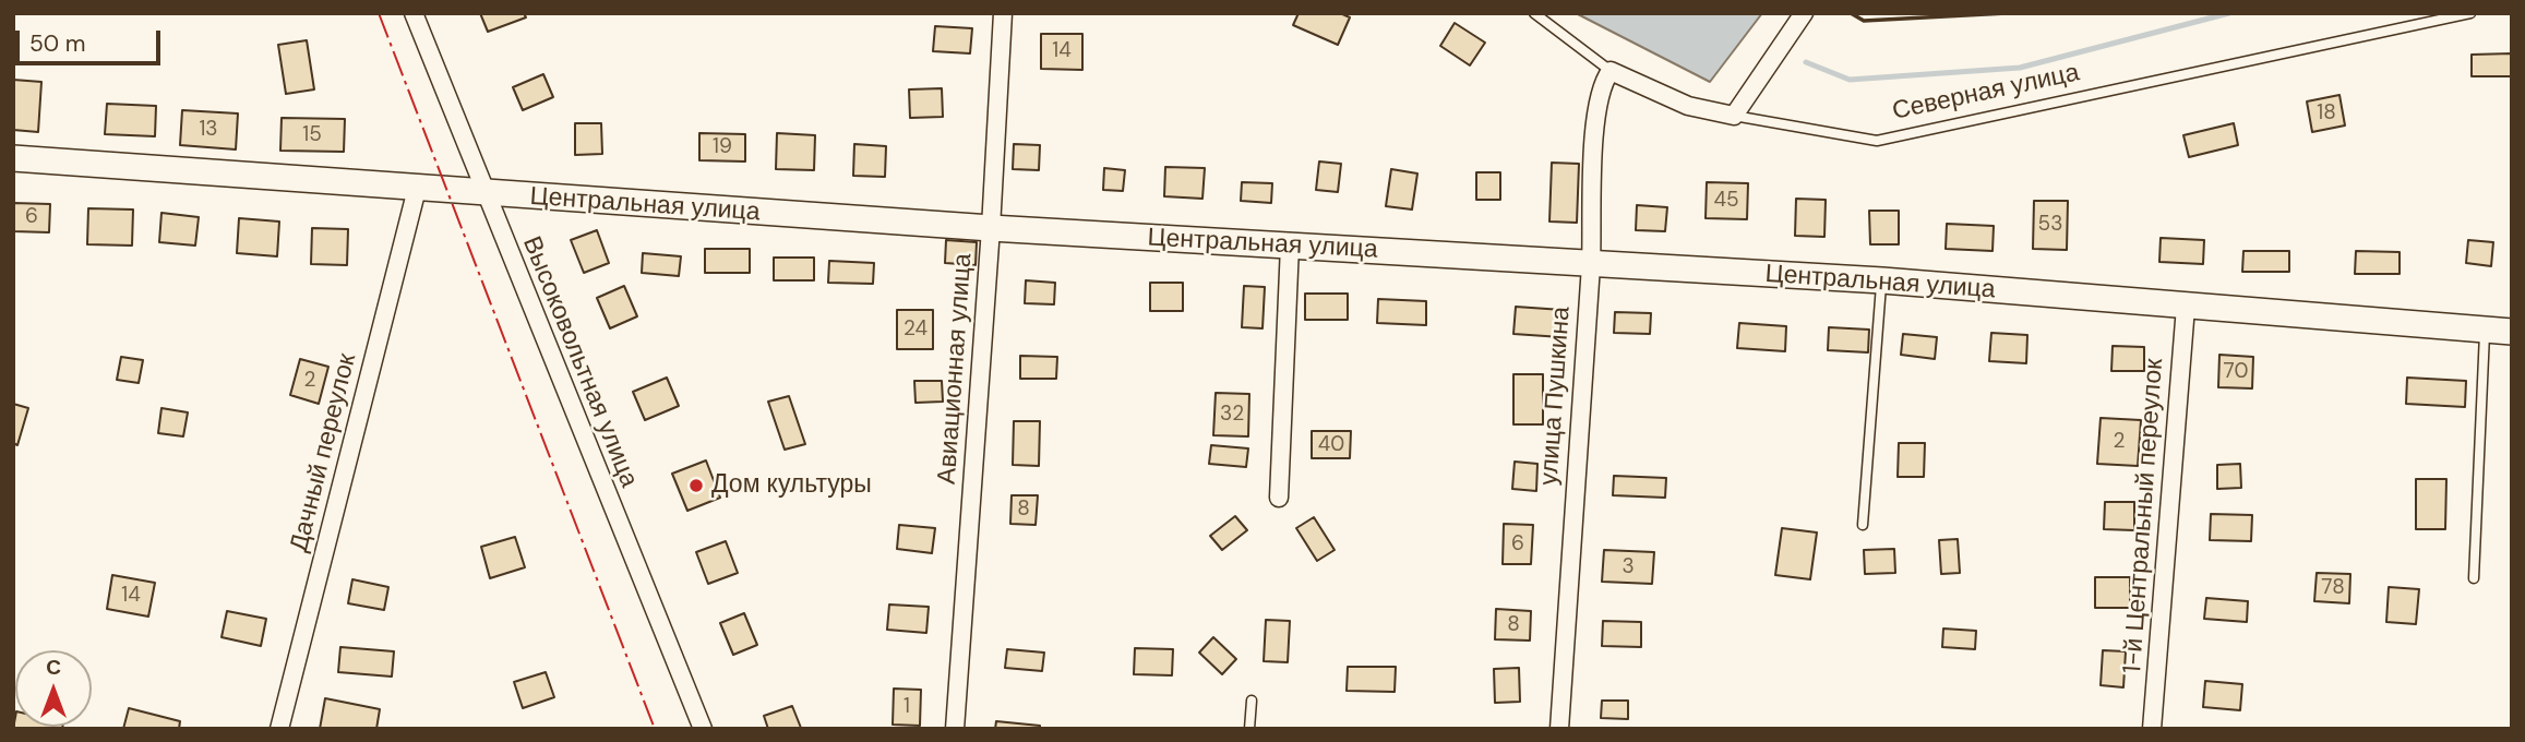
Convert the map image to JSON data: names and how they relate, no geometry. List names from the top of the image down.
{
  "streets": {
    "street": [
      "Северная улица",
      "Центральная улица",
      "Высоковольтная улица",
      "Авиационная улица",
      "улица Пушкина",
      "Дачный переулок",
      "1-й Центральный переулок"
    ]
  },
  "crossings": [
    ["Северная улица", "улица Пушкина"],
    ["Центральная улица", "Высоковольтная улица"],
    ["Центральная улица", "Авиационная улица"],
    ["Центральная улица", "улица Пушкина"],
    ["Центральная улица", "Дачный переулок"],
    ["Центральная улица", "1-й Центральный переулок"]
  ],
  "places": ["Дом культуры"],
  "house_numbers": [
    "14",
    "18",
    "13",
    "15",
    "19",
    "45",
    "6",
    "53",
    "24",
    "70",
    "2",
    "32",
    "2",
    "40",
    "8",
    "6",
    "3",
    "78",
    "14",
    "8",
    "1"
  ],
  "scale_bar": "50 m",
  "north": "top"
}
